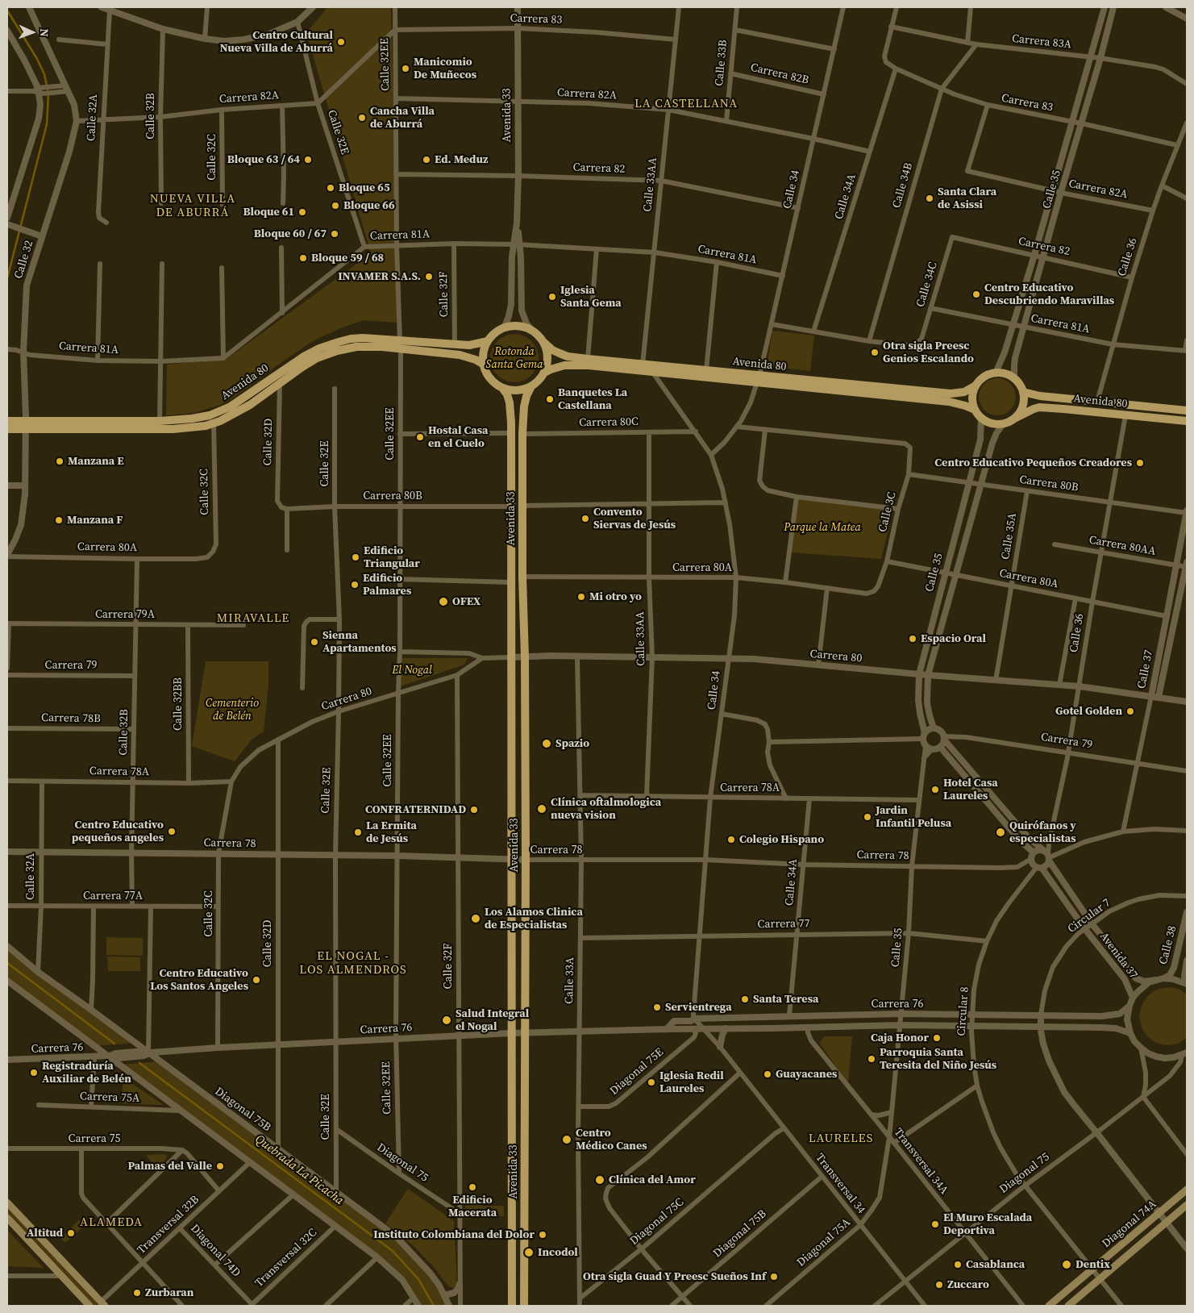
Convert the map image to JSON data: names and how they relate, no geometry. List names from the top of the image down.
{
  "streets": {
    "main road": ["Avenida 33", "Avenida 80", "Diagonal 74A"],
    "street": [
      "Carrera 83",
      "Carrera 83A",
      "Calle 33B",
      "Calle 32EE",
      "Carrera 82B",
      "Carrera 82A",
      "Calle 32B",
      "Calle 32A",
      "Calle 32E",
      "Calle 32C",
      "Carrera 82",
      "Calle 33AA",
      "Calle 34B",
      "Calle 34",
      "Calle 35",
      "Calle 34A",
      "Carrera 81A",
      "Calle 36",
      "Calle 32",
      "Calle 34C",
      "Calle 32F",
      "Carrera 80C",
      "Calle 32D",
      "Carrera 80B",
      "Calle 3C",
      "Calle 35A",
      "Carrera 80AA",
      "Carrera 80A",
      "Carrera 79A",
      "Carrera 80",
      "Carrera 79",
      "Calle 37",
      "Calle 32BB",
      "Carrera 78B",
      "Carrera 78A",
      "Carrera 78",
      "Carrera 77A",
      "Circular 7",
      "Carrera 77",
      "Calle 38",
      "Avenida 37",
      "Calle 33A",
      "Carrera 76",
      "Circular 8",
      "Diagonal 75E",
      "Carrera 75A",
      "Diagonal 75B",
      "Carrera 75",
      "Transversal 34A",
      "Diagonal 75",
      "Transversal 34",
      "Diagonal 75C",
      "Transversal 32B",
      "Diagonal 75A",
      "Diagonal 74D",
      "Transversal 32C"
    ]
  },
  "crossings": [
    ["Carrera 83", "Carrera 83A"],
    ["Carrera 83", "Calle 32EE"],
    ["Carrera 83", "Carrera 82A"],
    ["Carrera 83", "Avenida 33"],
    ["Carrera 83", "Calle 33AA"],
    ["Carrera 83", "Calle 34B"],
    ["Carrera 83", "Calle 35"],
    ["Carrera 83", "Calle 34A"],
    ["Carrera 83", "Calle 36"],
    ["Carrera 83A", "Calle 34B"],
    ["Carrera 83A", "Calle 35"],
    ["Calle 33B", "Carrera 82B"],
    ["Calle 33B", "Carrera 82A"],
    ["Calle 32EE", "Carrera 82A"],
    ["Calle 32EE", "Carrera 82"],
    ["Calle 32EE", "Carrera 81A"],
    ["Calle 32EE", "Avenida 80"],
    ["Calle 32EE", "Carrera 80B"],
    ["Calle 32EE", "Carrera 80"],
    ["Calle 32EE", "Carrera 78"],
    ["Calle 32EE", "Carrera 76"],
    ["Calle 32EE", "Diagonal 75"],
    ["Carrera 82B", "Calle 34"],
    ["Carrera 82A", "Avenida 33"],
    ["Carrera 82A", "Calle 32B"],
    ["Carrera 82A", "Calle 32A"],
    ["Carrera 82A", "Calle 32E"],
    ["Carrera 82A", "Calle 32C"],
    ["Carrera 82A", "Calle 33AA"],
    ["Carrera 82A", "Calle 34"],
    ["Carrera 82A", "Calle 35"],
    ["Carrera 82A", "Calle 34A"],
    ["Carrera 82A", "Calle 36"],
    ["Carrera 82A", "Calle 32"],
    ["Avenida 33", "Carrera 82"],
    ["Avenida 33", "Carrera 81A"],
    ["Avenida 33", "Avenida 80"],
    ["Avenida 33", "Carrera 80C"],
    ["Avenida 33", "Carrera 80B"],
    ["Avenida 33", "Carrera 80A"],
    ["Avenida 33", "Carrera 80"],
    ["Avenida 33", "Carrera 78"],
    ["Avenida 33", "Carrera 76"],
    ["Calle 32B", "Carrera 80A"],
    ["Calle 32B", "Carrera 79A"],
    ["Calle 32B", "Carrera 79"],
    ["Calle 32B", "Carrera 78B"],
    ["Calle 32B", "Carrera 78A"],
    ["Calle 32B", "Carrera 78"],
    ["Calle 32B", "Carrera 77A"],
    ["Calle 32A", "Carrera 78A"],
    ["Calle 32A", "Carrera 78"],
    ["Calle 32A", "Carrera 77A"],
    ["Calle 32A", "Diagonal 75B"],
    ["Calle 32E", "Carrera 81A"],
    ["Calle 32E", "Carrera 80B"],
    ["Calle 32E", "Carrera 80"],
    ["Calle 32E", "Carrera 78"],
    ["Calle 32E", "Carrera 76"],
    ["Calle 32E", "Diagonal 75B"],
    ["Calle 32E", "Diagonal 75"],
    ["Calle 32C", "Avenida 80"],
    ["Calle 32C", "Carrera 80A"],
    ["Calle 32C", "Carrera 80"],
    ["Calle 32C", "Carrera 78A"],
    ["Calle 32C", "Carrera 78"],
    ["Calle 32C", "Carrera 77A"],
    ["Calle 32C", "Carrera 76"],
    ["Carrera 82", "Calle 33AA"],
    ["Carrera 82", "Calle 34"],
    ["Carrera 82", "Calle 35"],
    ["Carrera 82", "Calle 36"],
    ["Carrera 82", "Calle 34C"],
    ["Calle 33AA", "Carrera 81A"],
    ["Calle 33AA", "Avenida 80"],
    ["Calle 33AA", "Carrera 80C"],
    ["Calle 33AA", "Carrera 80A"],
    ["Calle 33AA", "Carrera 80"],
    ["Calle 33AA", "Carrera 78A"],
    ["Calle 34B", "Calle 34C"],
    ["Calle 34", "Carrera 81A"],
    ["Calle 34", "Avenida 80"],
    ["Calle 34", "Carrera 80A"],
    ["Calle 34", "Carrera 80"],
    ["Calle 34", "Carrera 78A"],
    ["Calle 34", "Carrera 78"],
    ["Calle 34", "Carrera 77"],
    ["Calle 34", "Carrera 76"],
    ["Calle 34", "Transversal 34"],
    ["Calle 35", "Carrera 81A"],
    ["Calle 35", "Avenida 80"],
    ["Calle 35", "Carrera 80B"],
    ["Calle 35", "Carrera 80A"],
    ["Calle 35", "Carrera 80"],
    ["Calle 35", "Carrera 79"],
    ["Calle 35", "Carrera 78A"],
    ["Calle 35", "Carrera 78"],
    ["Calle 35", "Carrera 77"],
    ["Calle 35", "Avenida 37"],
    ["Calle 35", "Carrera 76"],
    ["Calle 35", "Transversal 34A"],
    ["Calle 35", "Diagonal 75A"],
    ["Calle 34A", "Carrera 78A"],
    ["Calle 34A", "Carrera 78"],
    ["Calle 34A", "Carrera 77"],
    ["Calle 34A", "Carrera 76"],
    ["Carrera 81A", "Calle 36"],
    ["Carrera 81A", "Calle 32"],
    ["Carrera 81A", "Calle 34C"],
    ["Carrera 81A", "Calle 32F"],
    ["Calle 36", "Avenida 80"],
    ["Calle 36", "Carrera 80B"],
    ["Calle 36", "Carrera 80AA"],
    ["Calle 36", "Carrera 80A"],
    ["Calle 36", "Carrera 80"],
    ["Calle 36", "Carrera 79"],
    ["Calle 36", "Carrera 78"],
    ["Calle 36", "Avenida 37"],
    ["Calle 36", "Circular 8"],
    ["Calle 32", "Avenida 80"],
    ["Calle 32", "Carrera 80A"],
    ["Calle 32F", "Avenida 80"],
    ["Calle 32F", "Carrera 80"],
    ["Calle 32F", "Carrera 78"],
    ["Calle 32F", "Carrera 76"],
    ["Calle 32F", "Diagonal 75"],
    ["Avenida 80", "Calle 32D"],
    ["Calle 32D", "Carrera 80B"],
    ["Calle 32D", "Carrera 80"],
    ["Calle 32D", "Carrera 78"],
    ["Calle 32D", "Carrera 76"],
    ["Calle 32D", "Diagonal 75B"],
    ["Carrera 80B", "Calle 3C"],
    ["Carrera 80B", "Calle 35A"],
    ["Carrera 80B", "Calle 37"],
    ["Calle 3C", "Carrera 80A"],
    ["Calle 35A", "Carrera 80A"],
    ["Calle 35A", "Carrera 80"],
    ["Carrera 80AA", "Calle 37"],
    ["Carrera 80A", "Calle 37"],
    ["Carrera 79A", "Calle 32BB"],
    ["Carrera 80", "Calle 37"],
    ["Carrera 80", "Carrera 78A"],
    ["Carrera 80", "Calle 33A"],
    ["Carrera 79", "Calle 37"],
    ["Carrera 79", "Avenida 37"],
    ["Calle 32BB", "Carrera 78A"],
    ["Carrera 78A", "Calle 33A"],
    ["Carrera 78", "Avenida 37"],
    ["Carrera 78", "Calle 33A"],
    ["Carrera 78", "Circular 8"],
    ["Circular 7", "Avenida 37"],
    ["Circular 7", "Carrera 76"],
    ["Circular 7", "Diagonal 75"],
    ["Circular 7", "Diagonal 74A"],
    ["Carrera 77", "Calle 33A"],
    ["Carrera 77", "Circular 8"],
    ["Avenida 37", "Circular 8"],
    ["Calle 33A", "Carrera 76"],
    ["Calle 33A", "Diagonal 75E"],
    ["Calle 33A", "Diagonal 75C"],
    ["Carrera 76", "Circular 8"],
    ["Carrera 76", "Diagonal 75E"],
    ["Carrera 76", "Diagonal 75B"],
    ["Carrera 76", "Transversal 34A"],
    ["Carrera 76", "Transversal 34"],
    ["Circular 8", "Diagonal 75"],
    ["Circular 8", "Diagonal 74A"],
    ["Diagonal 75B", "Transversal 34"],
    ["Transversal 34A", "Diagonal 75"],
    ["Transversal 34A", "Diagonal 75A"],
    ["Diagonal 75", "Transversal 34"],
    ["Transversal 34", "Diagonal 75C"],
    ["Transversal 34", "Diagonal 75A"],
    ["Transversal 32B", "Diagonal 74D"],
    ["Diagonal 74D", "Transversal 32C"]
  ],
  "districts": [
    "LA CASTELLANA",
    "NUEVA VILLA DE ABURRÁ",
    "MIRAVALLE",
    "EL NOGAL - LOS ALMENDROS",
    "LAURELES",
    "ALAMEDA"
  ],
  "water": ["Quebrada La Picacha"],
  "parks": [
    "Rotonda Santa Gema",
    "Parque la Matea",
    "El Nogal",
    "Cementerio de Belén"
  ],
  "places": [
    "Centro Cultural Nueva Villa de Aburrá",
    "Manicomio De Muñecos",
    "Cancha Villa de Aburrá",
    "Bloque 63 / 64",
    "Ed. Meduz",
    "Bloque 65",
    "Santa Clara de Asissi",
    "Bloque 66",
    "Bloque 61",
    "Bloque 60 / 67",
    "Bloque 59 / 68",
    "INVAMER S.A.S.",
    "Centro Educativo Descubriendo Maravillas",
    "Iglesia Santa Gema",
    "Otra sigla Preesc Genios Escalando",
    "Banquetes La Castellana",
    "Hostal Casa en el Cuelo",
    "Manzana E",
    "Centro Educativo Pequeños Creadores",
    "Convento Siervas de Jesús",
    "Manzana F",
    "Edificio Triangular",
    "Edificio Palmares",
    "Mi otro yo",
    "OFEX",
    "Espacio Oral",
    "Sienna Apartamentos",
    "Gotel Golden",
    "Spazio",
    "Hotel Casa Laureles",
    "Clínica oftalmologica nueva vision",
    "CONFRATERNIDAD",
    "Jardin Infantil Pelusa",
    "Centro Educativo pequeños angeles",
    "La Ermita de Jesús",
    "Quirófanos y especialistas",
    "Colegio Hispano",
    "Los Alamos Clinica de Especialistas",
    "Centro Educativo Los Santos Angeles",
    "Santa Teresa",
    "Servientrega",
    "Salud Integral el Nogal",
    "Caja Honor",
    "Parroquia Santa Teresita del Niño Jesús",
    "Registraduría Auxiliar de Belén",
    "Guayacanes",
    "Iglesia Redil Laureles",
    "Centro Médico Canes",
    "Palmas del Valle",
    "Clínica del Amor",
    "Edificio Macerata",
    "El Muro Escalada Deportiva",
    "Altitud",
    "Instituto Colombiana del Dolor",
    "Incodol",
    "Casablanca",
    "Dentix",
    "Otra sigla Guad Y Preesc Sueños Inf",
    "Zuccaro",
    "Zurbaran"
  ],
  "north": "right"
}
